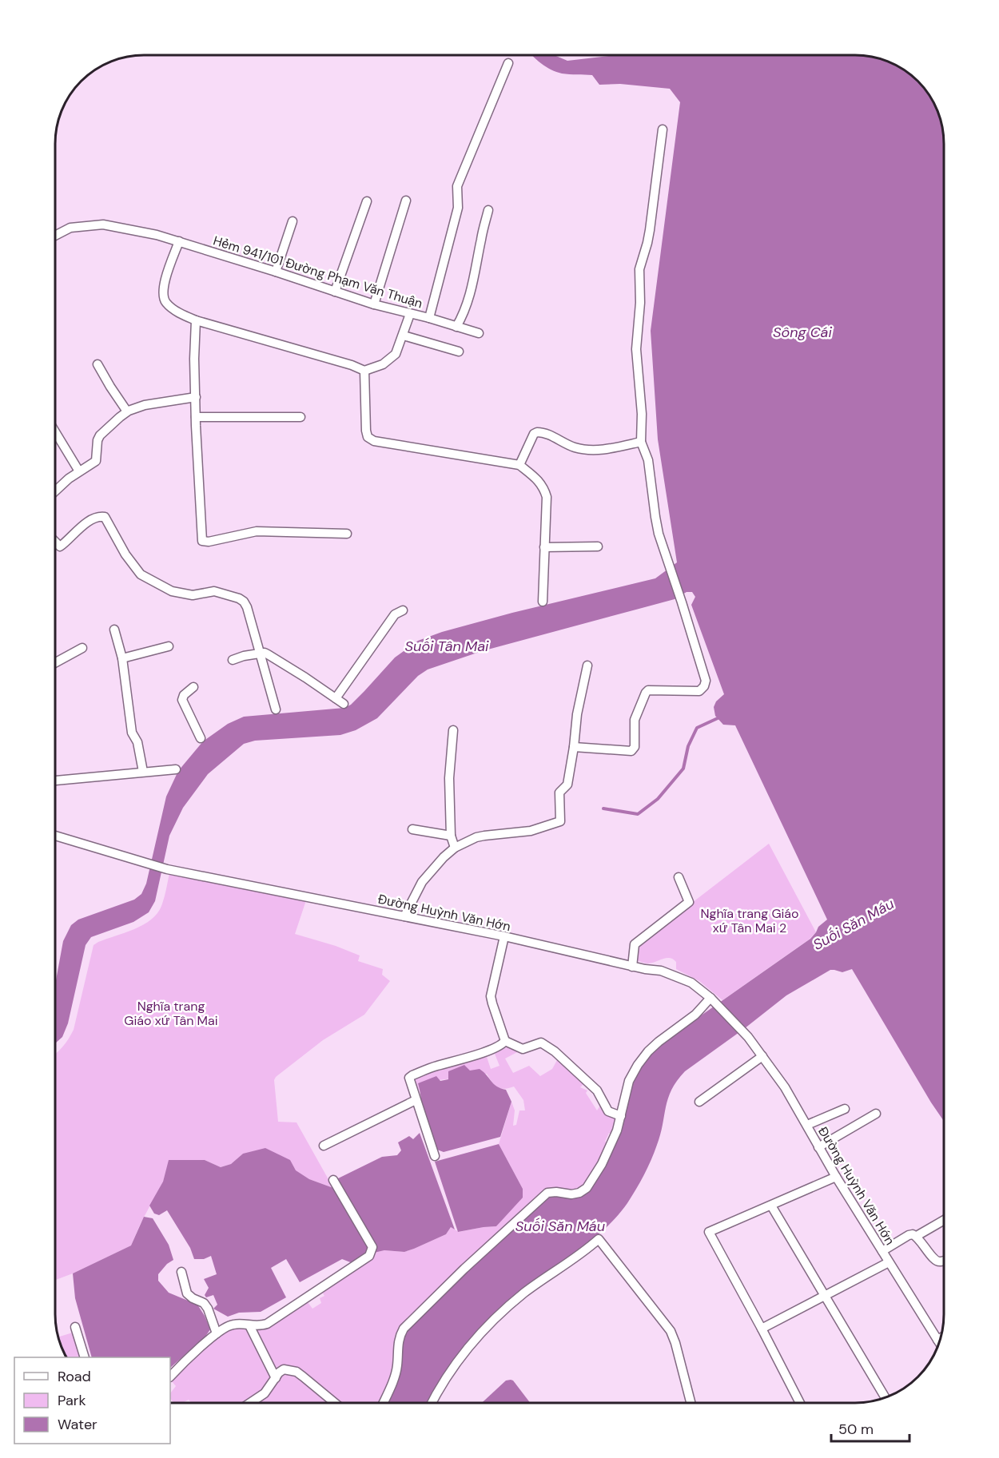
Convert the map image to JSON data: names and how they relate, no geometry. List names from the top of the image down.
{
  "streets": {
    "street": ["Hẻm 941/101 Đường Phạm Văn Thuận", "Đường Huỳnh Văn Hớn"]
  },
  "water": ["Sông Cái", "Suối Tân Mai", "Suối Săn Máu"],
  "parks": ["Nghĩa trang Giáo xứ Tân Mai 2", "Nghĩa trang Giáo xứ Tân Mai"],
  "legend": ["Road", "Park", "Water"],
  "scale_bar": "50 m"
}
